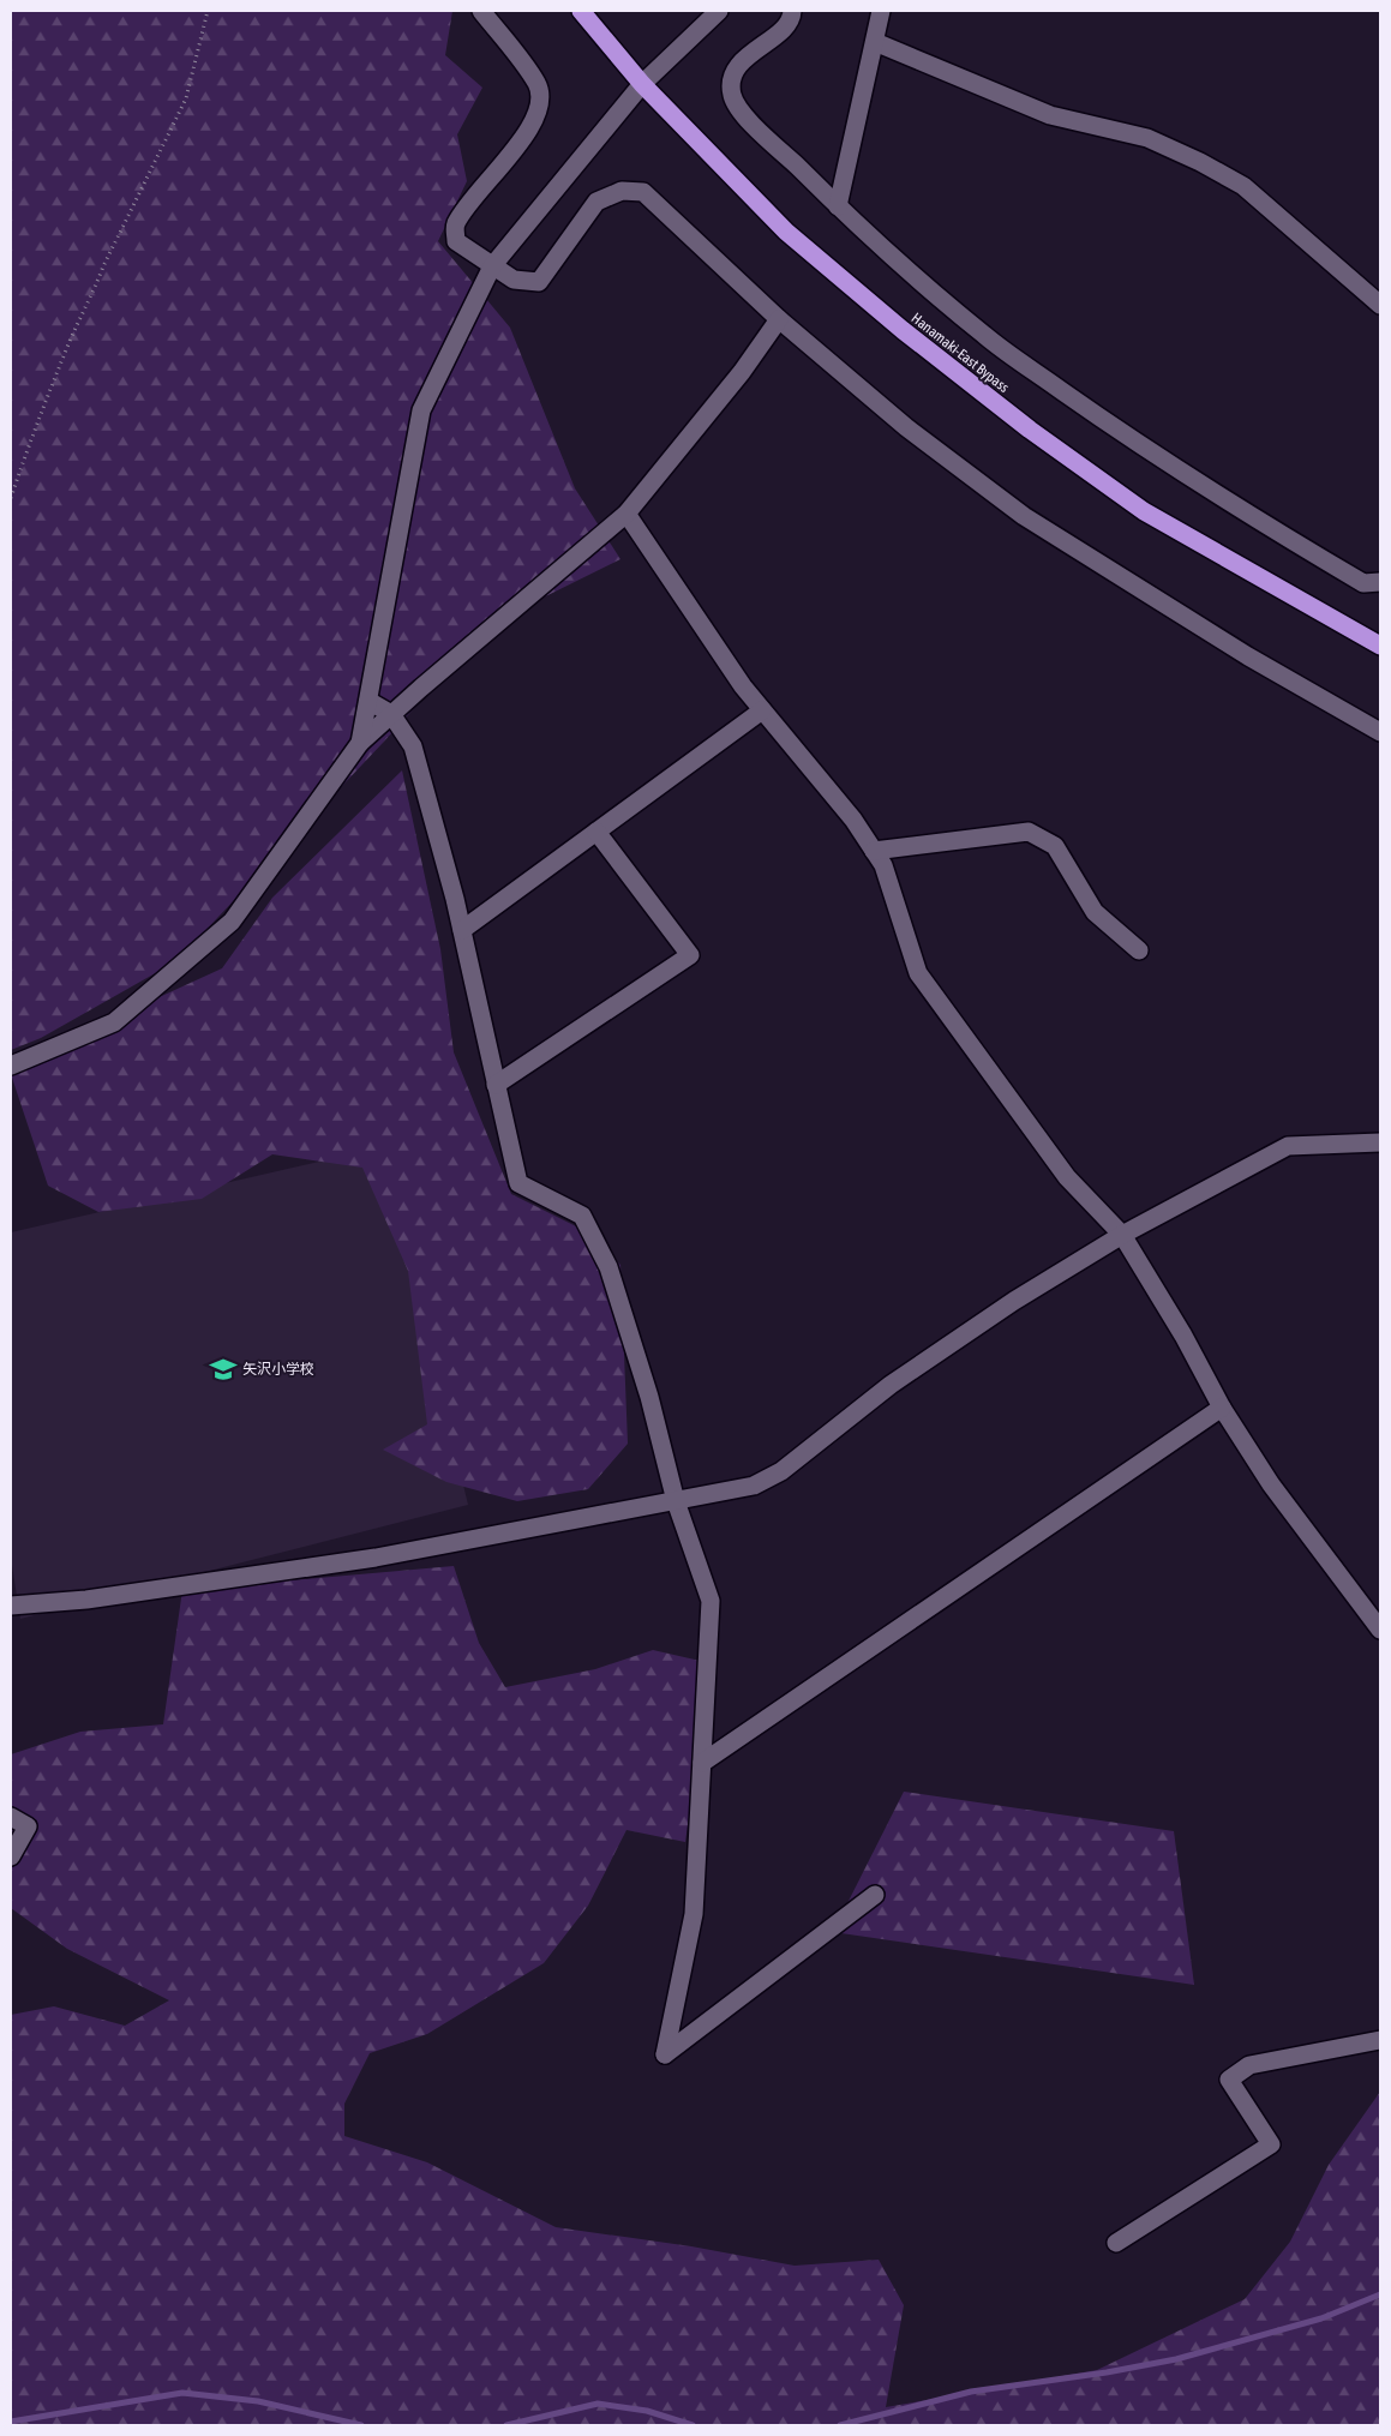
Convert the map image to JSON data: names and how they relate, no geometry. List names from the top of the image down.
{
  "streets": {
    "highway": ["Hanamaki-East Bypass"]
  },
  "places": {
    "school or university": ["矢沢小学校"]
  }
}
